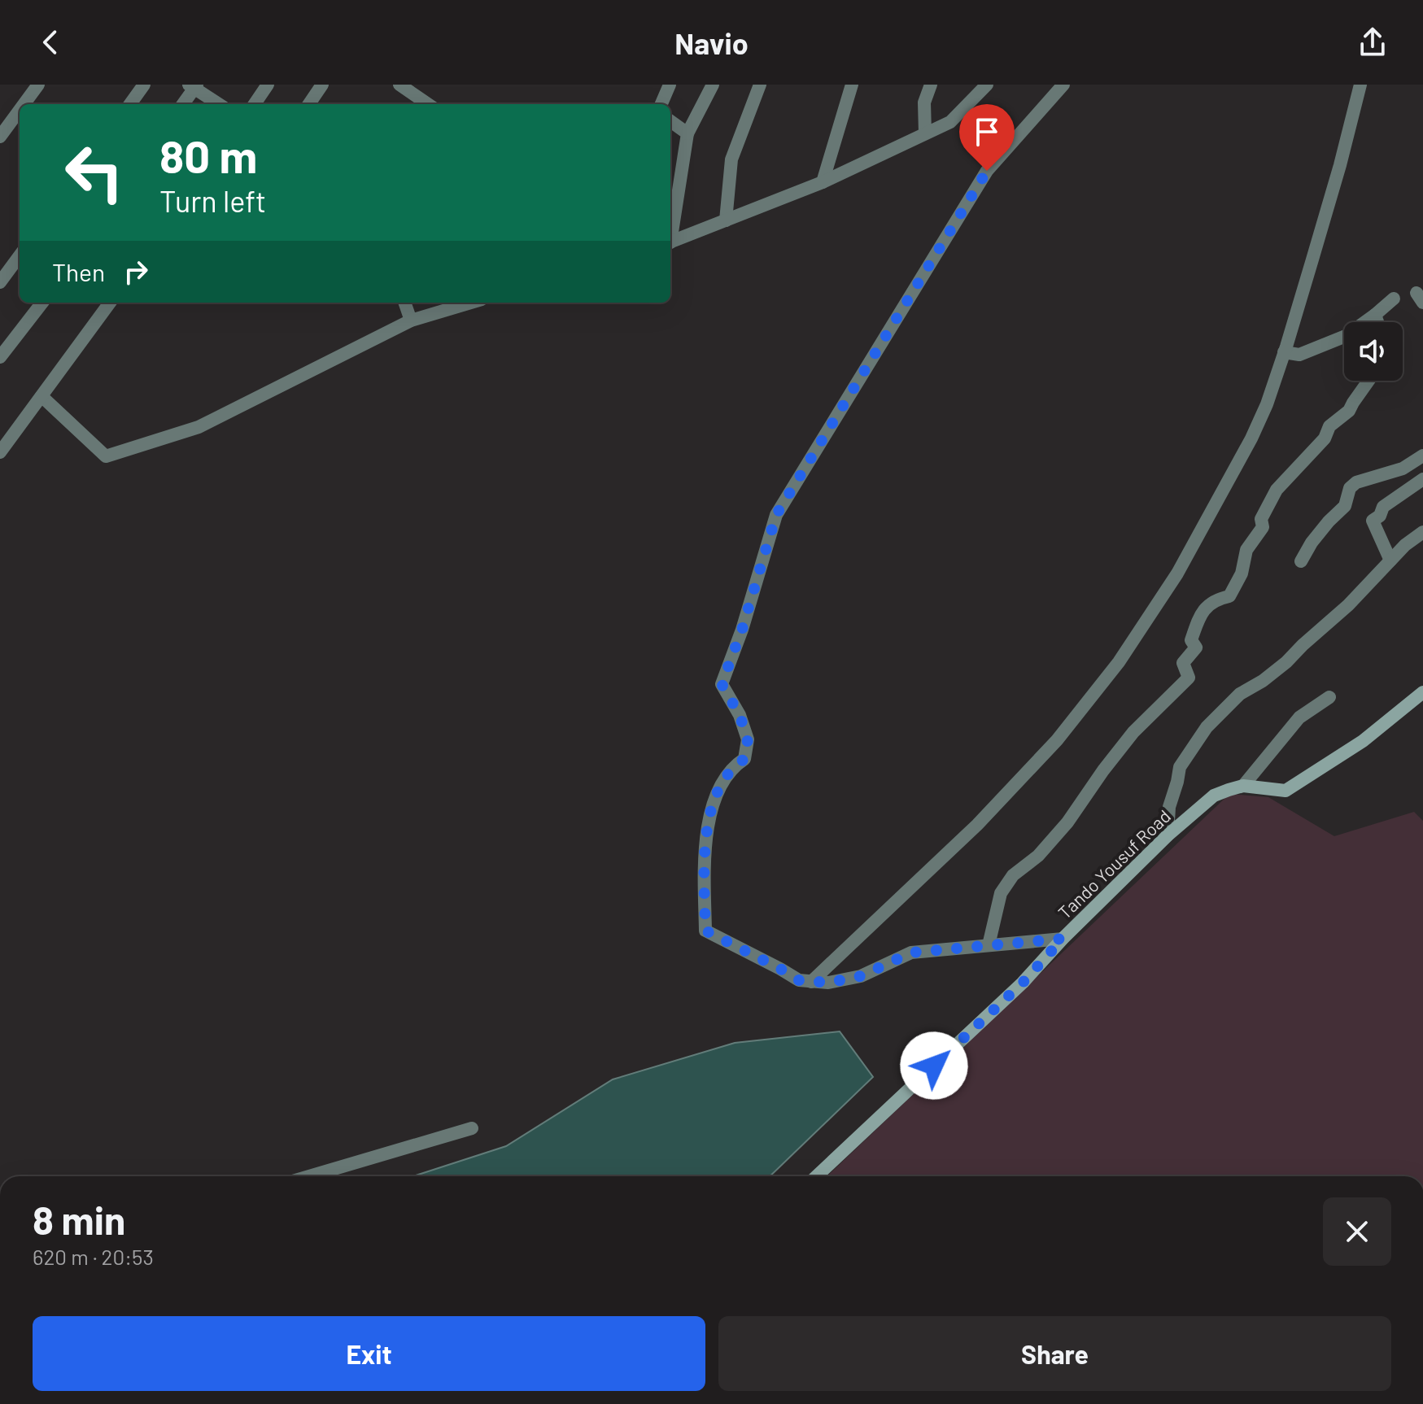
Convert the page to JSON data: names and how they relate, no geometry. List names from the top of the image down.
{
  "streets": {
    "street": ["Tando Yousuf Road"]
  },
  "page": {
    "header": "Navio",
    "turn": ["80 m", "Turn left"],
    "then": "Then",
    "heading": ["8 min", "620 m · 20:53"],
    "buttons": ["Exit", "Share"]
  }
}
